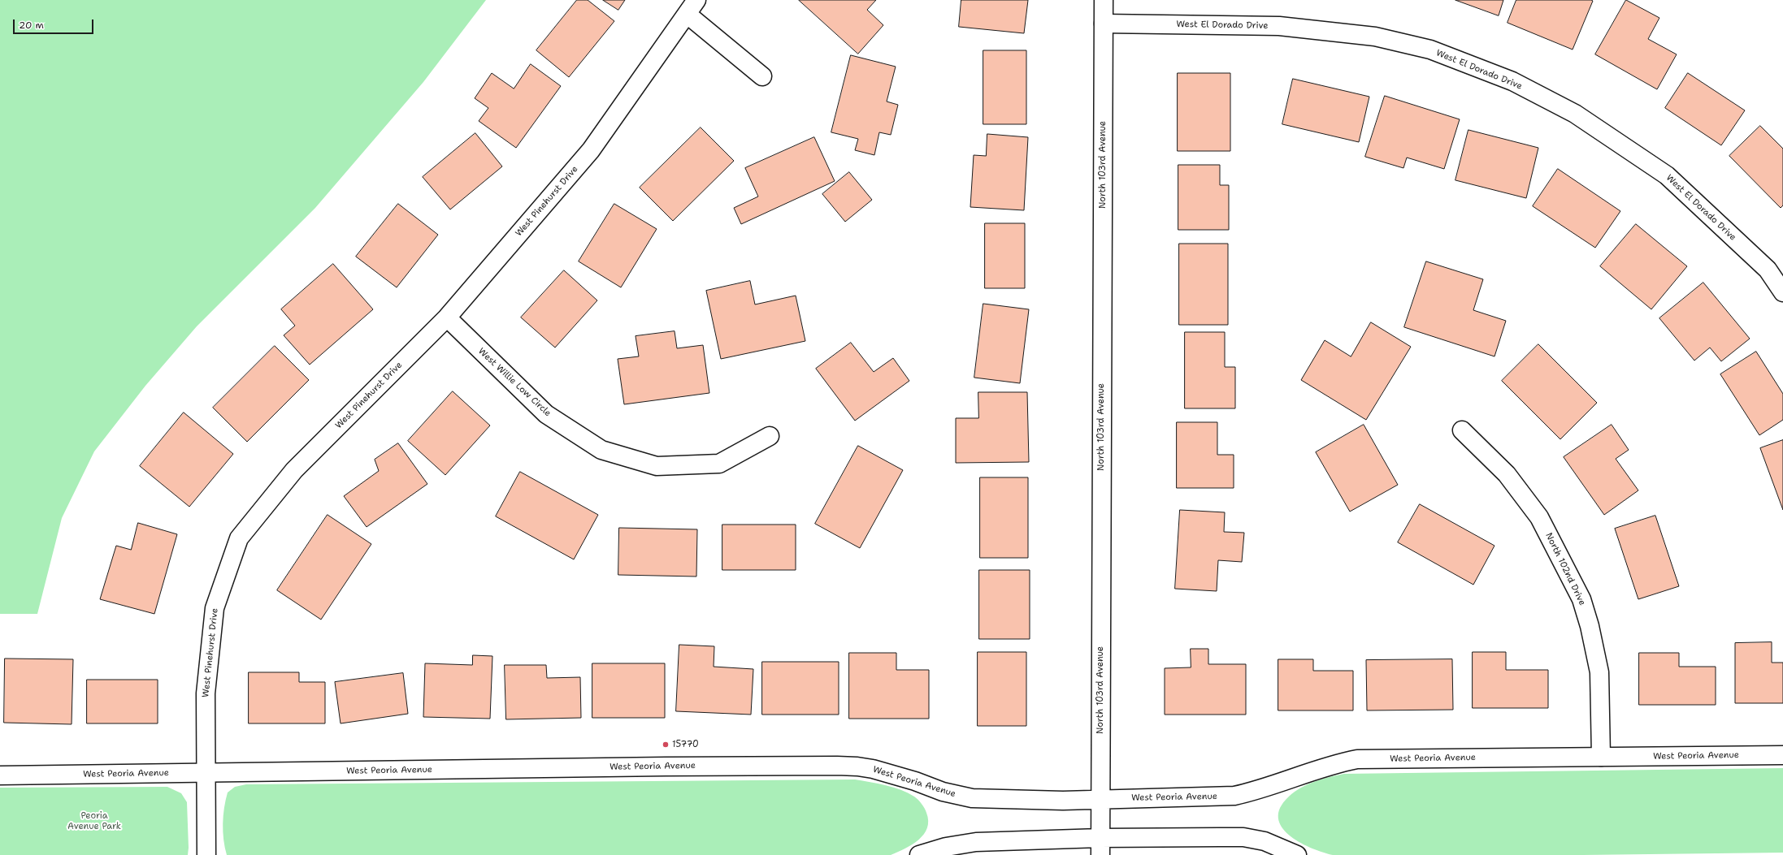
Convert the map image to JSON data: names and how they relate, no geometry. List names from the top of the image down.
{
  "streets": {
    "street": [
      "West El Dorado Drive",
      "North 103rd Avenue",
      "West Pinehurst Drive",
      "West Willie Low Circle",
      "North 102nd Drive",
      "West Peoria Avenue"
    ]
  },
  "crossings": [
    ["West El Dorado Drive", "North 103rd Avenue"],
    ["North 103rd Avenue", "West Peoria Avenue"],
    ["West Pinehurst Drive", "West Willie Low Circle"],
    ["West Pinehurst Drive", "West Peoria Avenue"],
    ["North 102nd Drive", "West Peoria Avenue"]
  ],
  "parks": ["Peoria Avenue Park"],
  "places": ["15770"],
  "scale_bar": "20 m"
}
